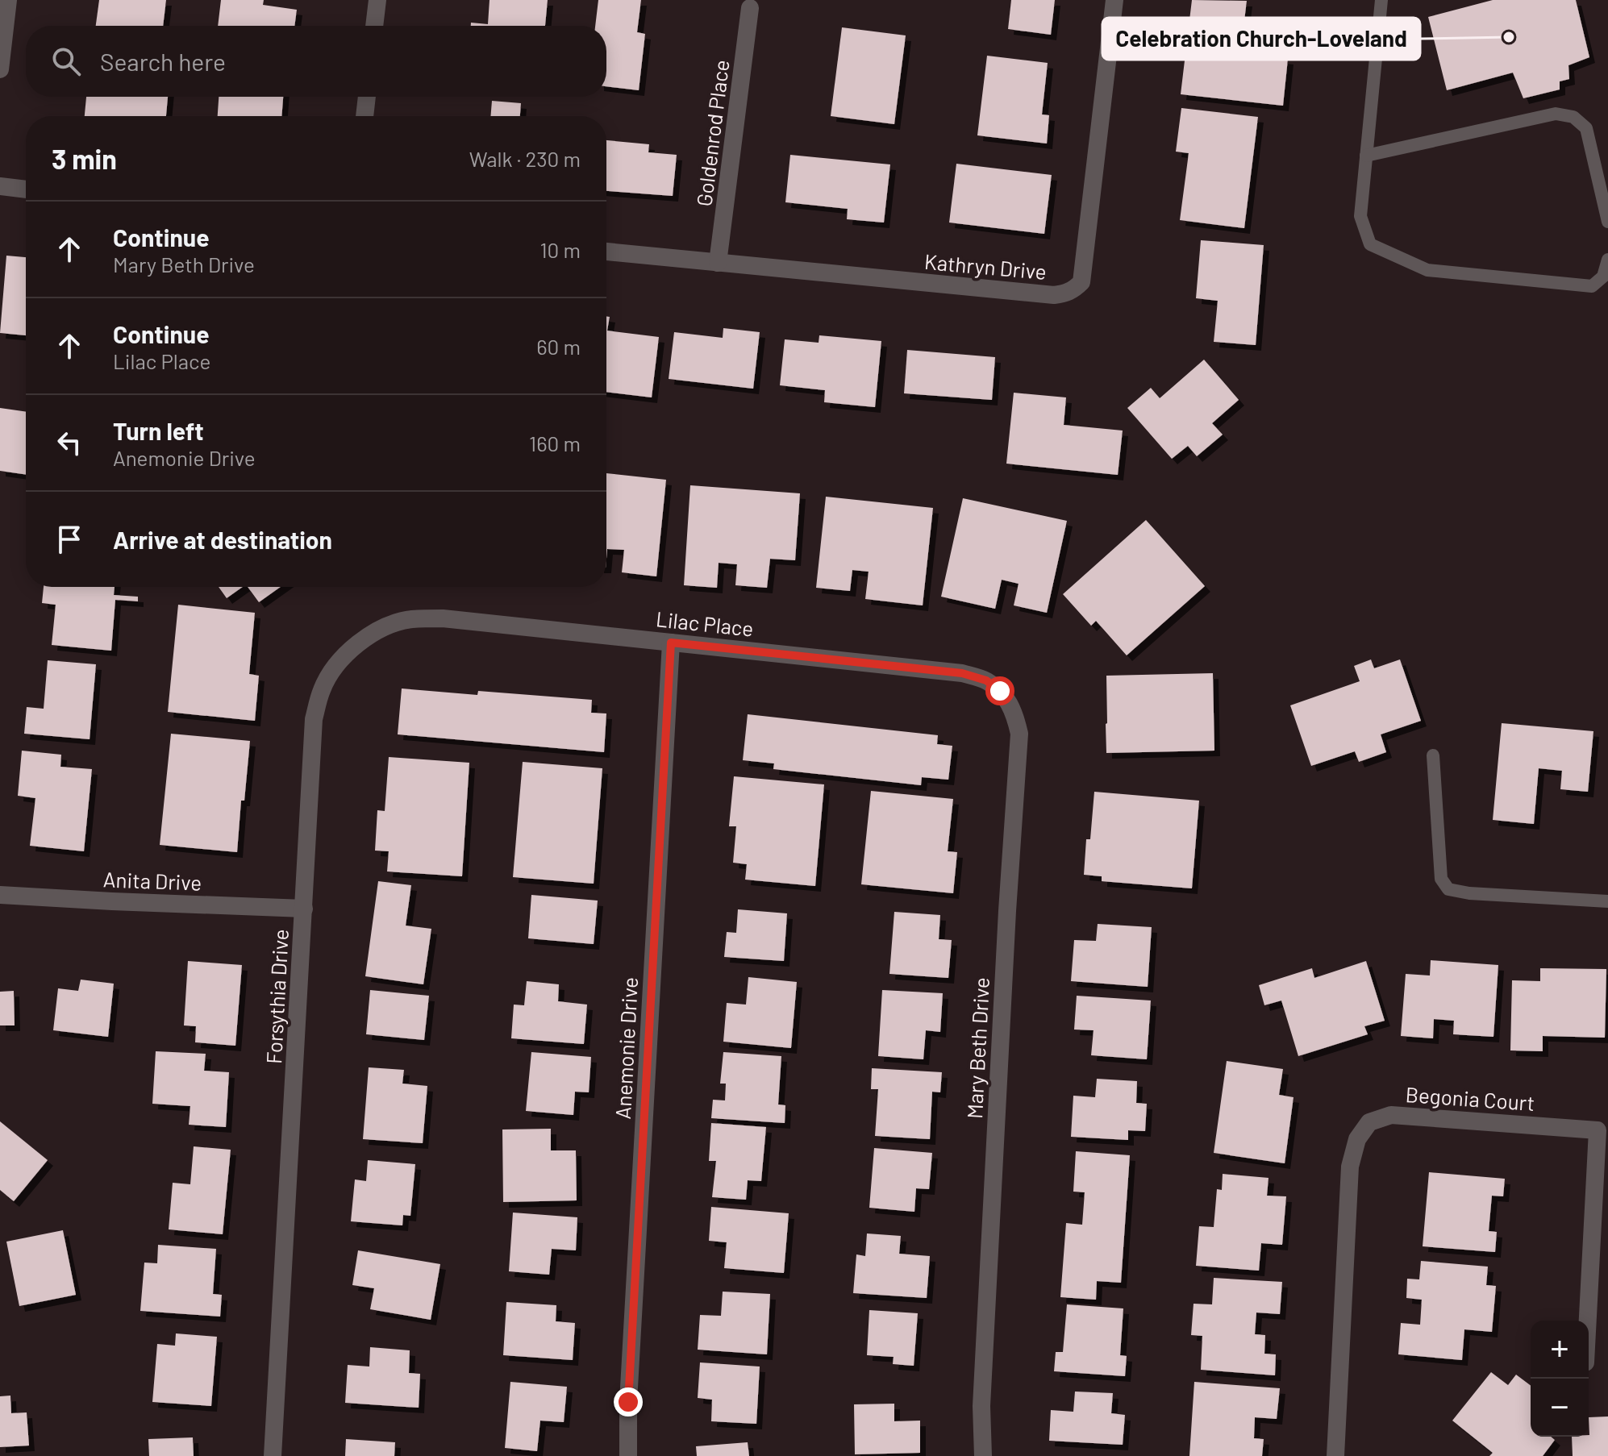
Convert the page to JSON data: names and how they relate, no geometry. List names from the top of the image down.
{
  "streets": {
    "street": [
      "Goldenrod Place",
      "Kathryn Drive",
      "Lilac Place",
      "Anita Drive",
      "Forsythia Drive",
      "Anemonie Drive",
      "Mary Beth Drive",
      "Begonia Court"
    ]
  },
  "crossings": [
    ["Goldenrod Place", "Kathryn Drive"],
    ["Lilac Place", "Forsythia Drive"],
    ["Lilac Place", "Anemonie Drive"],
    ["Lilac Place", "Mary Beth Drive"],
    ["Anita Drive", "Forsythia Drive"]
  ],
  "places": ["Celebration Church-Loveland"],
  "page": {
    "search": "Search here",
    "heading": ["3 min", "Walk · 230 m"],
    "list": [
      ["Continue", "Mary Beth Drive", "10 m"],
      ["Continue", "Lilac Place", "60 m"],
      ["Turn left", "Anemonie Drive", "160 m"],
      "Arrive at destination"
    ],
    "map_buttons": ["+", "−"]
  }
}
